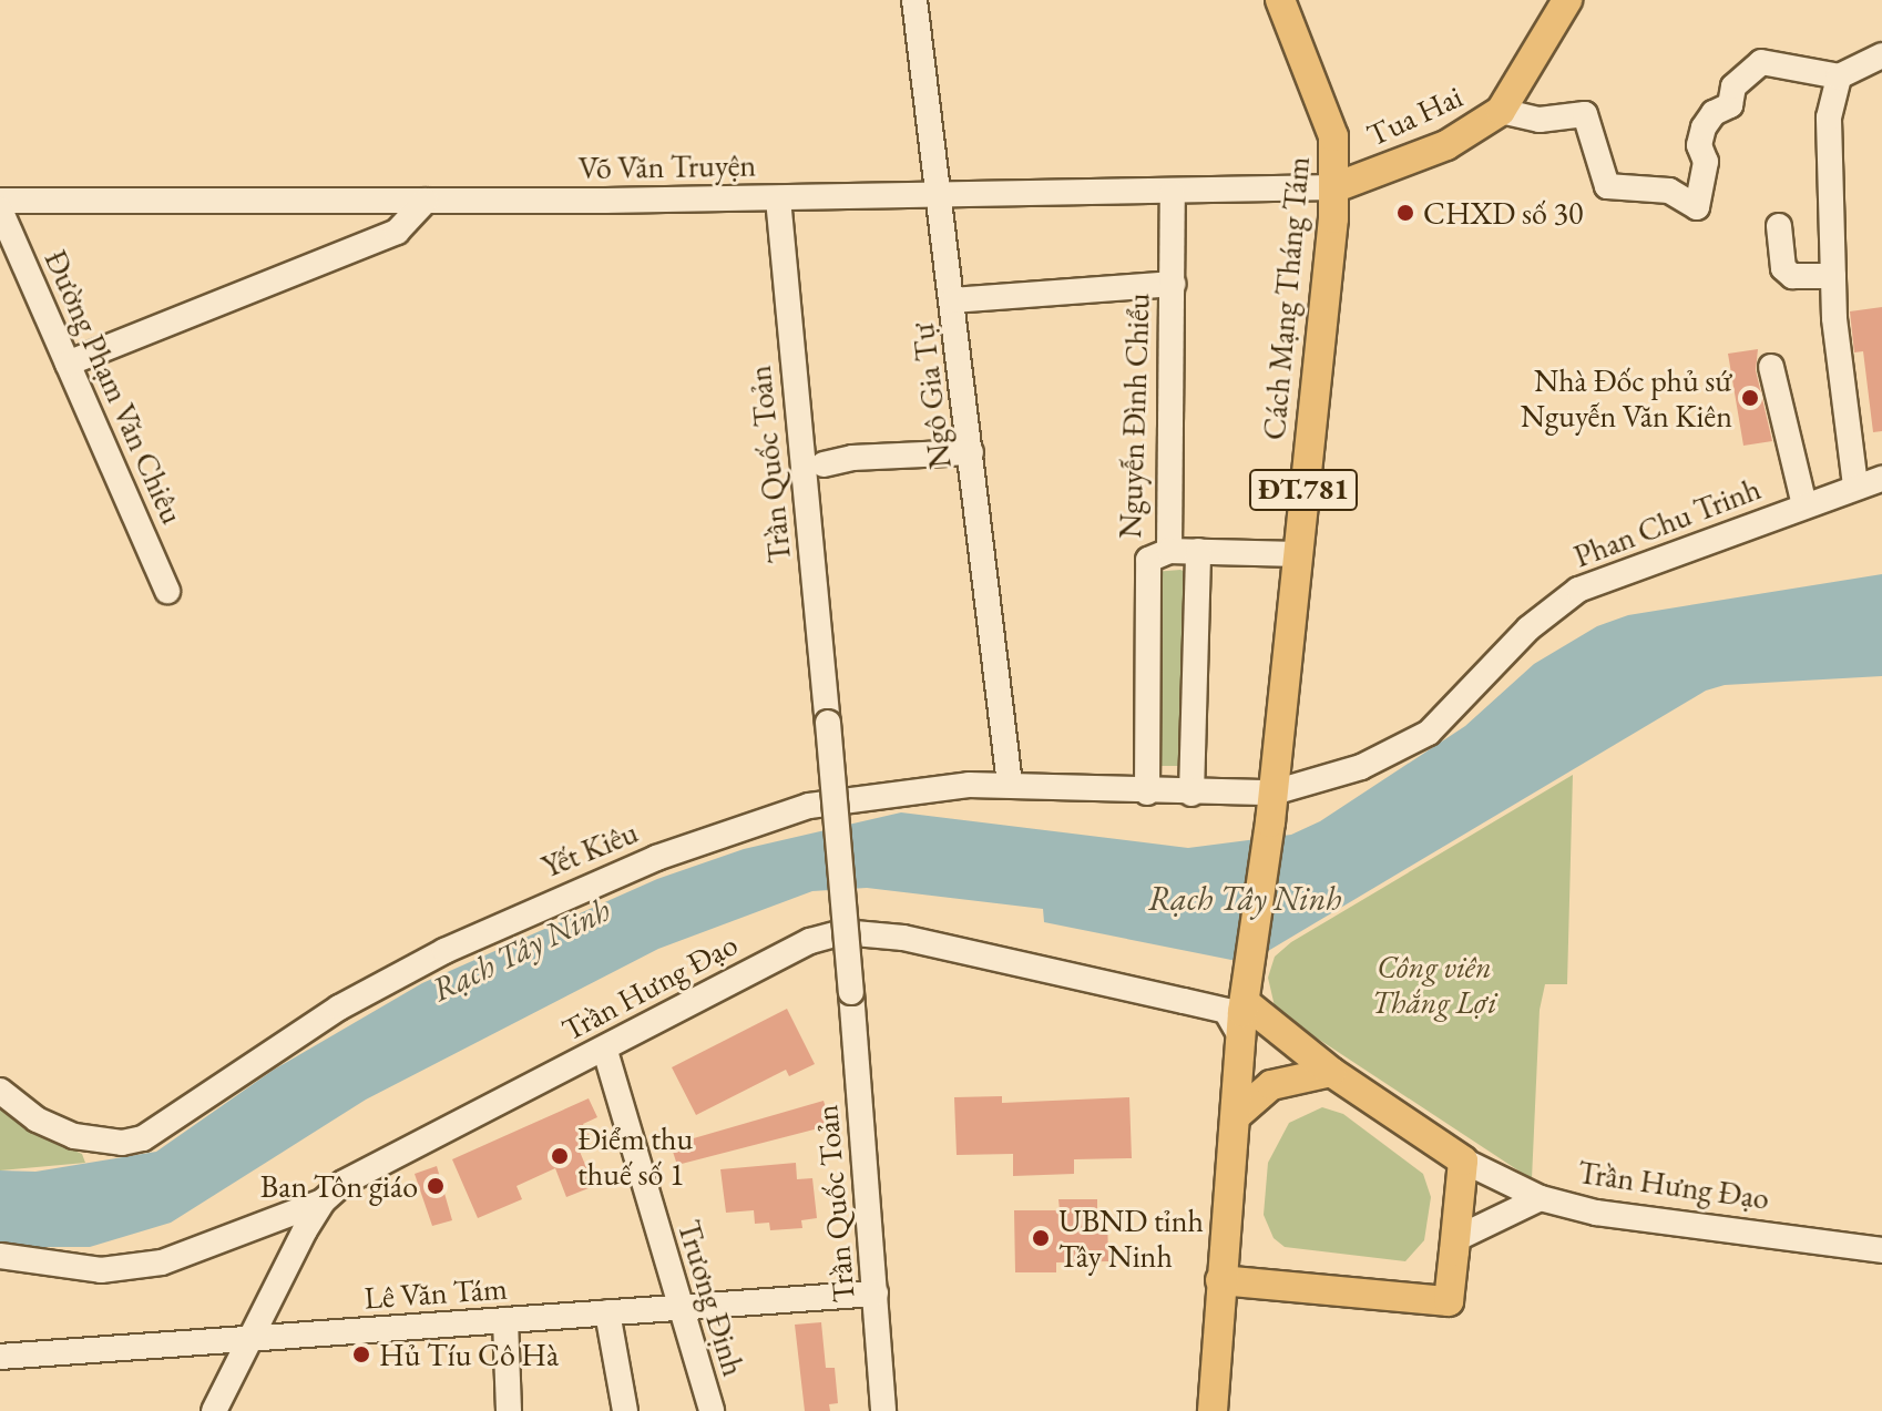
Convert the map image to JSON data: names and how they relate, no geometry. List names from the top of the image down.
{
  "streets": {
    "main road": [
      "Tua Hai",
      "Cách Mạng Tháng Tám",
      "ĐT.781",
      "Trần Hưng Đạo"
    ],
    "street": [
      "Võ Văn Truyện",
      "Đường Phạm Văn Chiêu",
      "Ngô Gia Tự",
      "Nguyễn Đình Chiểu",
      "Trần Quốc Toản",
      "Phan Chu Trinh",
      "Yết Kiêu",
      "Lê Văn Tám",
      "Trương Định"
    ]
  },
  "crossings": [
    ["Tua Hai", "Võ Văn Truyện"],
    ["Tua Hai", "Cách Mạng Tháng Tám"],
    ["Võ Văn Truyện", "Cách Mạng Tháng Tám"],
    ["Võ Văn Truyện", "Ngô Gia Tự"],
    ["Võ Văn Truyện", "Nguyễn Đình Chiểu"],
    ["Võ Văn Truyện", "Trần Quốc Toản"],
    ["Cách Mạng Tháng Tám", "Phan Chu Trinh"],
    ["Cách Mạng Tháng Tám", "Yết Kiêu"],
    ["Cách Mạng Tháng Tám", "Trần Hưng Đạo"],
    ["Ngô Gia Tự", "Yết Kiêu"],
    ["Nguyễn Đình Chiểu", "Yết Kiêu"],
    ["Trần Quốc Toản", "Lê Văn Tám"],
    ["Phan Chu Trinh", "Yết Kiêu"],
    ["Trần Hưng Đạo", "Lê Văn Tám"],
    ["Trần Hưng Đạo", "Trương Định"],
    ["Lê Văn Tám", "Trương Định"]
  ],
  "water": ["Rạch Tây Ninh"],
  "parks": ["Công viên Thắng Lợi"],
  "places": [
    "CHXD số 30",
    "Nhà Đốc phủ sứ Nguyễn Văn Kiên",
    "Điểm thu thuế số 1",
    "Ban Tôn giáo",
    "UBND tỉnh Tây Ninh",
    "Hủ Tíu Cô Hà"
  ]
}
